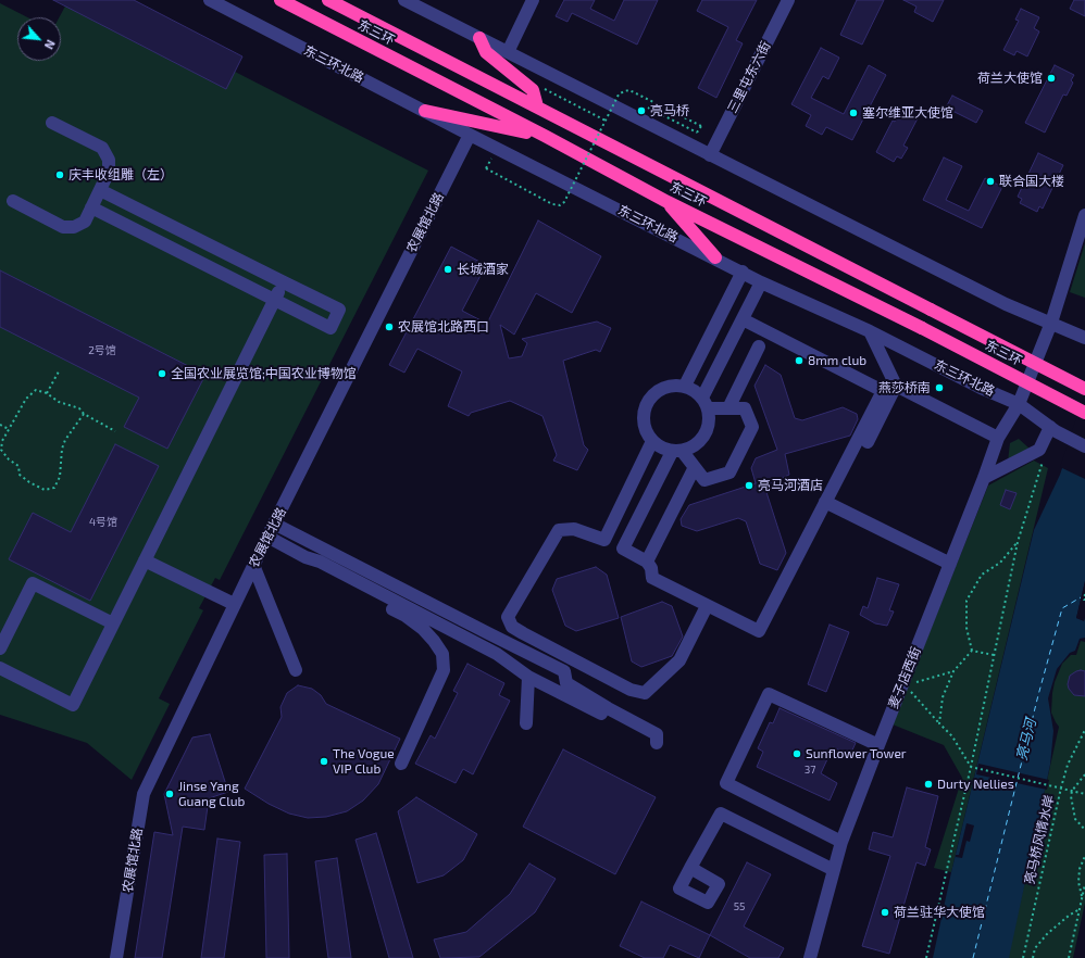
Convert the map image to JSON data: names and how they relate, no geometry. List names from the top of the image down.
{
  "streets": {
    "highway": ["东三环"],
    "street": [
      "东三环北路",
      "三里屯东六街",
      "农展馆北路",
      "麦子店西街"
    ],
    "path": ["亮马桥风情水岸"]
  },
  "crossings": [
    ["东三环北路", "农展馆北路"],
    ["东三环北路", "麦子店西街"]
  ],
  "water": ["亮马河"],
  "places": [
    "荷兰大使馆",
    "亮马桥",
    "塞尔维亚大使馆",
    "庆丰收组雕（左）",
    "联合国大楼",
    "长城酒家",
    "农展馆北路西口",
    "8mm club",
    "全国农业展览馆;中国农业博物馆",
    "燕莎桥南",
    "亮马河酒店",
    "Sunflower Tower",
    "The Vogue VIP Club",
    "Durty Nellies",
    "Jinse Yang Guang Club",
    "荷兰驻华大使馆"
  ],
  "house_numbers": [
    "2号馆",
    "4号馆",
    "37",
    "55"
  ],
  "north": "bottom right"
}
